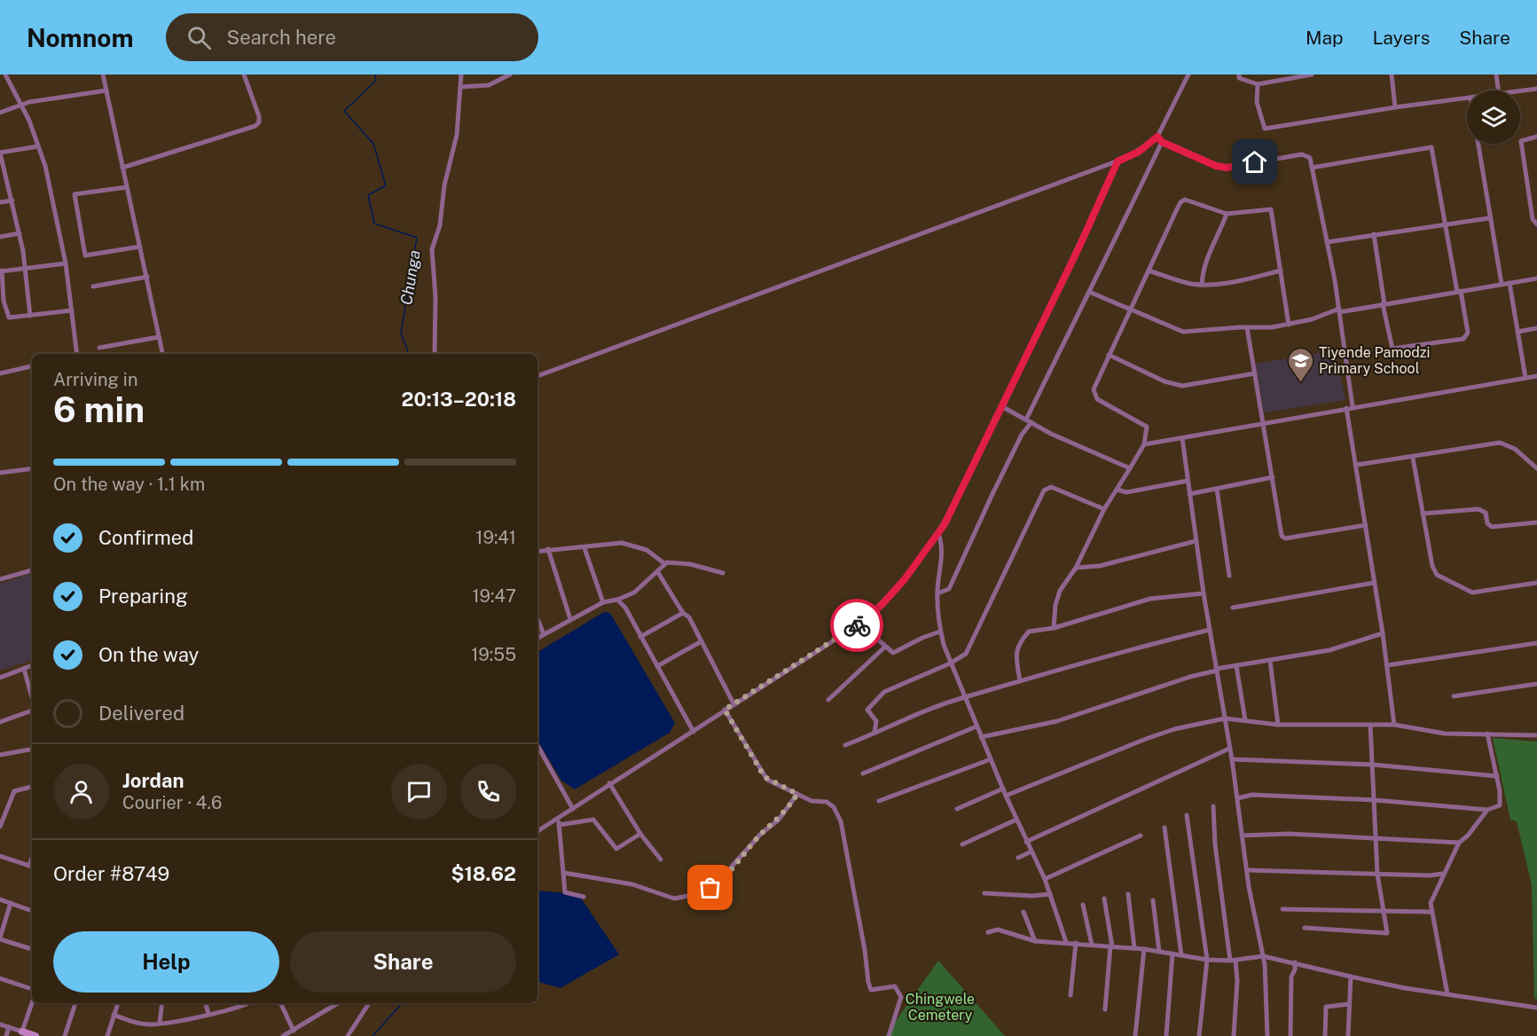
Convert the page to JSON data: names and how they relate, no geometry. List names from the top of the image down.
{
  "water": ["Chunga"],
  "parks": ["Chingwele Cemetery"],
  "places": {
    "school or university": ["Tiyende Pamodzi Primary School"]
  },
  "page": {
    "header": "Nomnom",
    "search": "Search here",
    "nav": ["Map", "Layers", "Share"],
    "heading": ["6 min", "Arriving in", "20:13–20:18"],
    "panel": [
      "Jordan",
      "Courier · 4.6",
      "Order #8749",
      "$18.62"
    ],
    "bar": "On the way · 1.1 km",
    "list": [
      ["Confirmed", "19:41"],
      ["Preparing", "19:47"],
      ["On the way", "19:55"],
      "Delivered"
    ],
    "buttons": ["Help", "Share"]
  }
}
